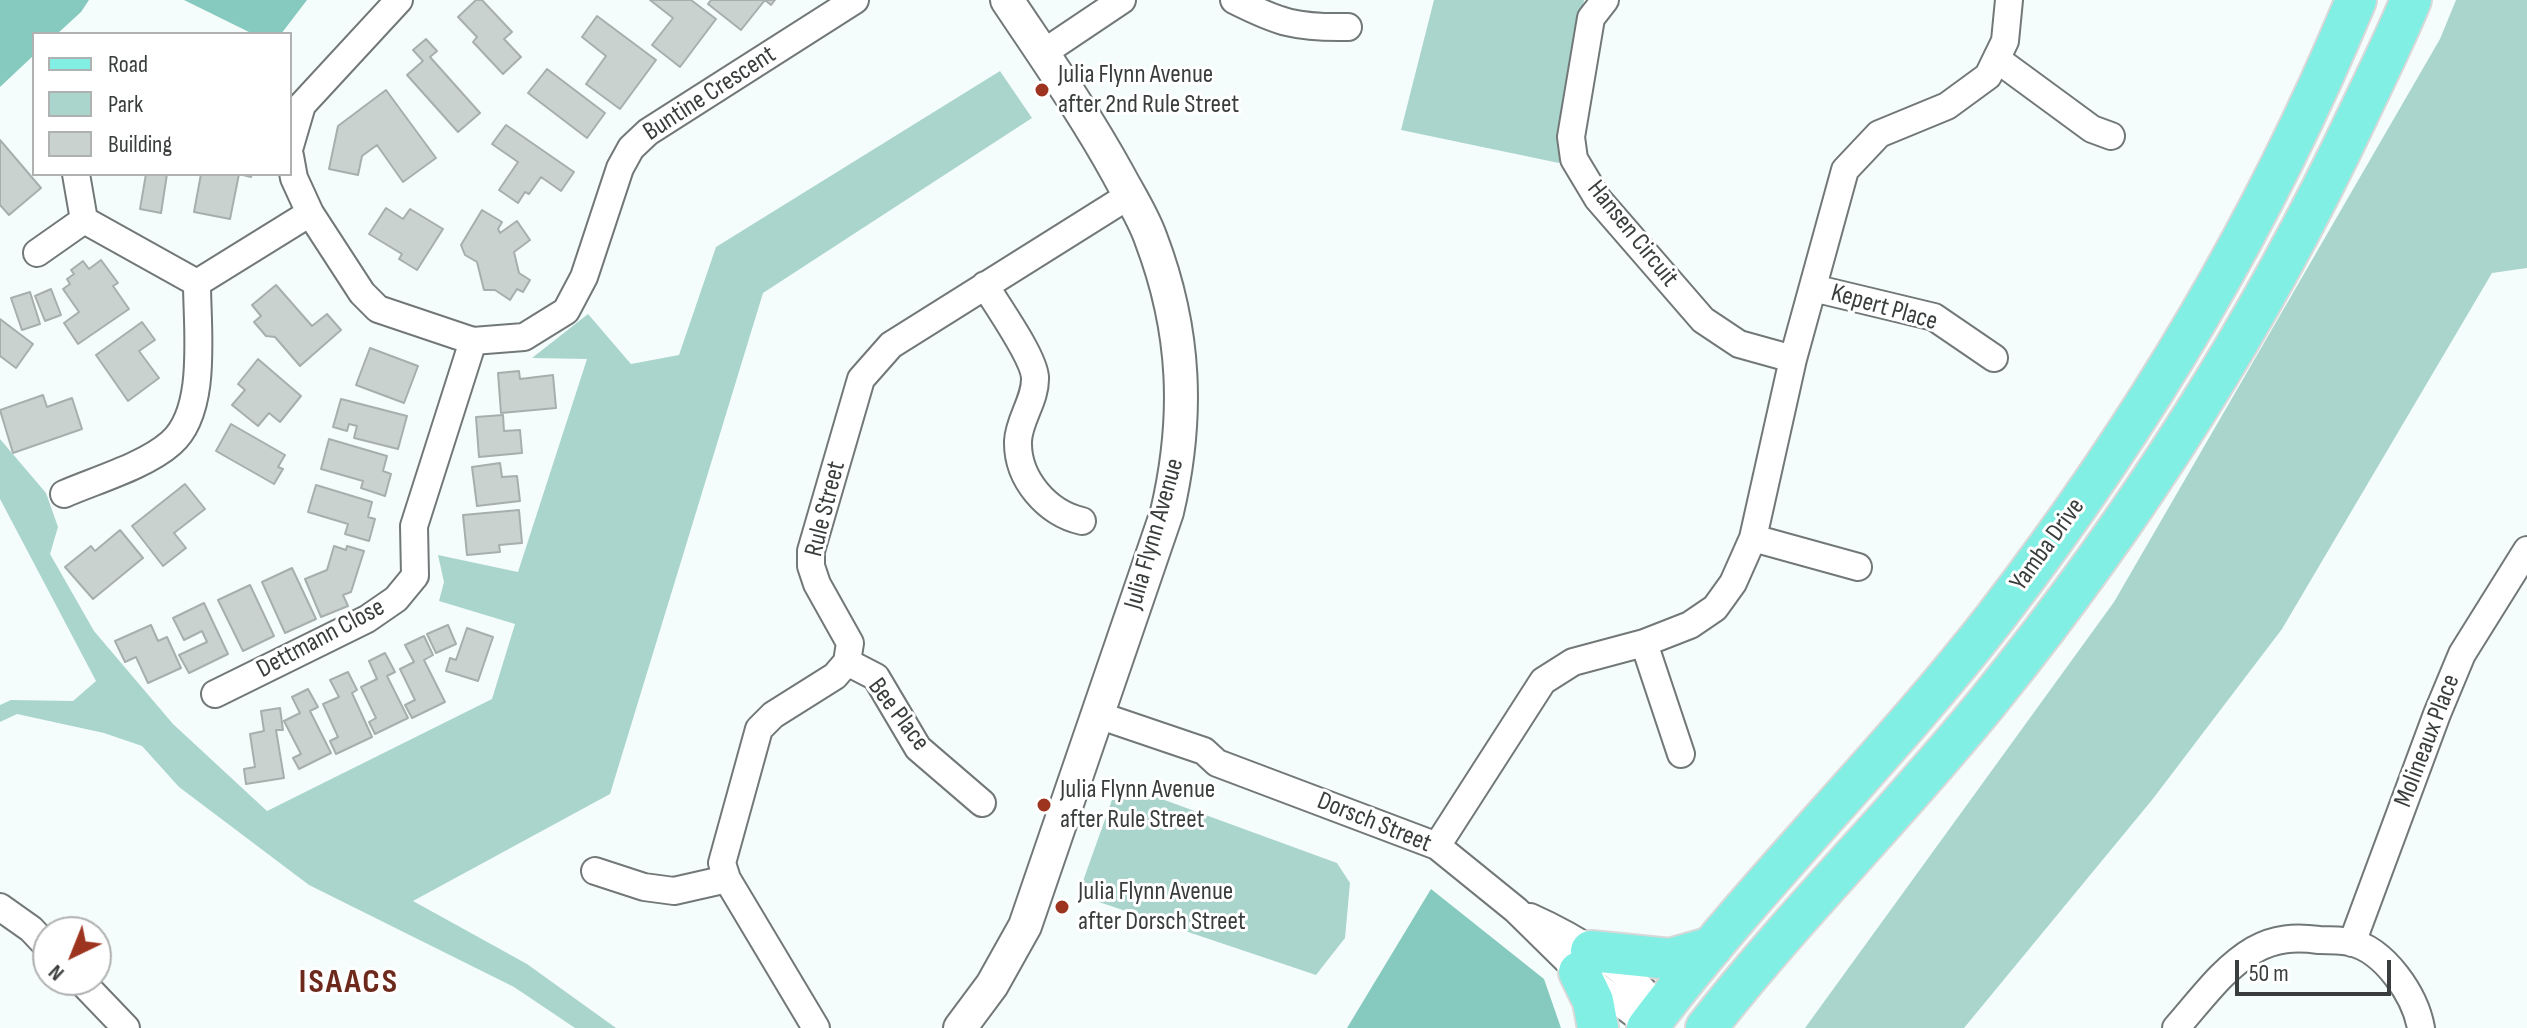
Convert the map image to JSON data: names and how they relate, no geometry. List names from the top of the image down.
{
  "streets": {
    "main road": ["Yamba Drive"],
    "street": [
      "Buntine Crescent",
      "Hansen Circuit",
      "Kepert Place",
      "Rule Street",
      "Julia Flynn Avenue",
      "Dettmann Close",
      "Bee Place",
      "Molineaux Place",
      "Dorsch Street"
    ]
  },
  "crossings": [
    ["Buntine Crescent", "Dettmann Close"],
    ["Rule Street", "Julia Flynn Avenue"],
    ["Rule Street", "Bee Place"],
    ["Julia Flynn Avenue", "Dorsch Street"],
    ["Yamba Drive", "Dorsch Street"]
  ],
  "districts": ["ISAACS"],
  "places": ["Julia Flynn Avenue after 2nd Rule Street", "Julia Flynn Avenue after Rule Street", "Julia Flynn Avenue after Dorsch Street"],
  "legend": ["Road", "Park", "Building"],
  "scale_bar": "50 m",
  "north": "bottom left"
}
